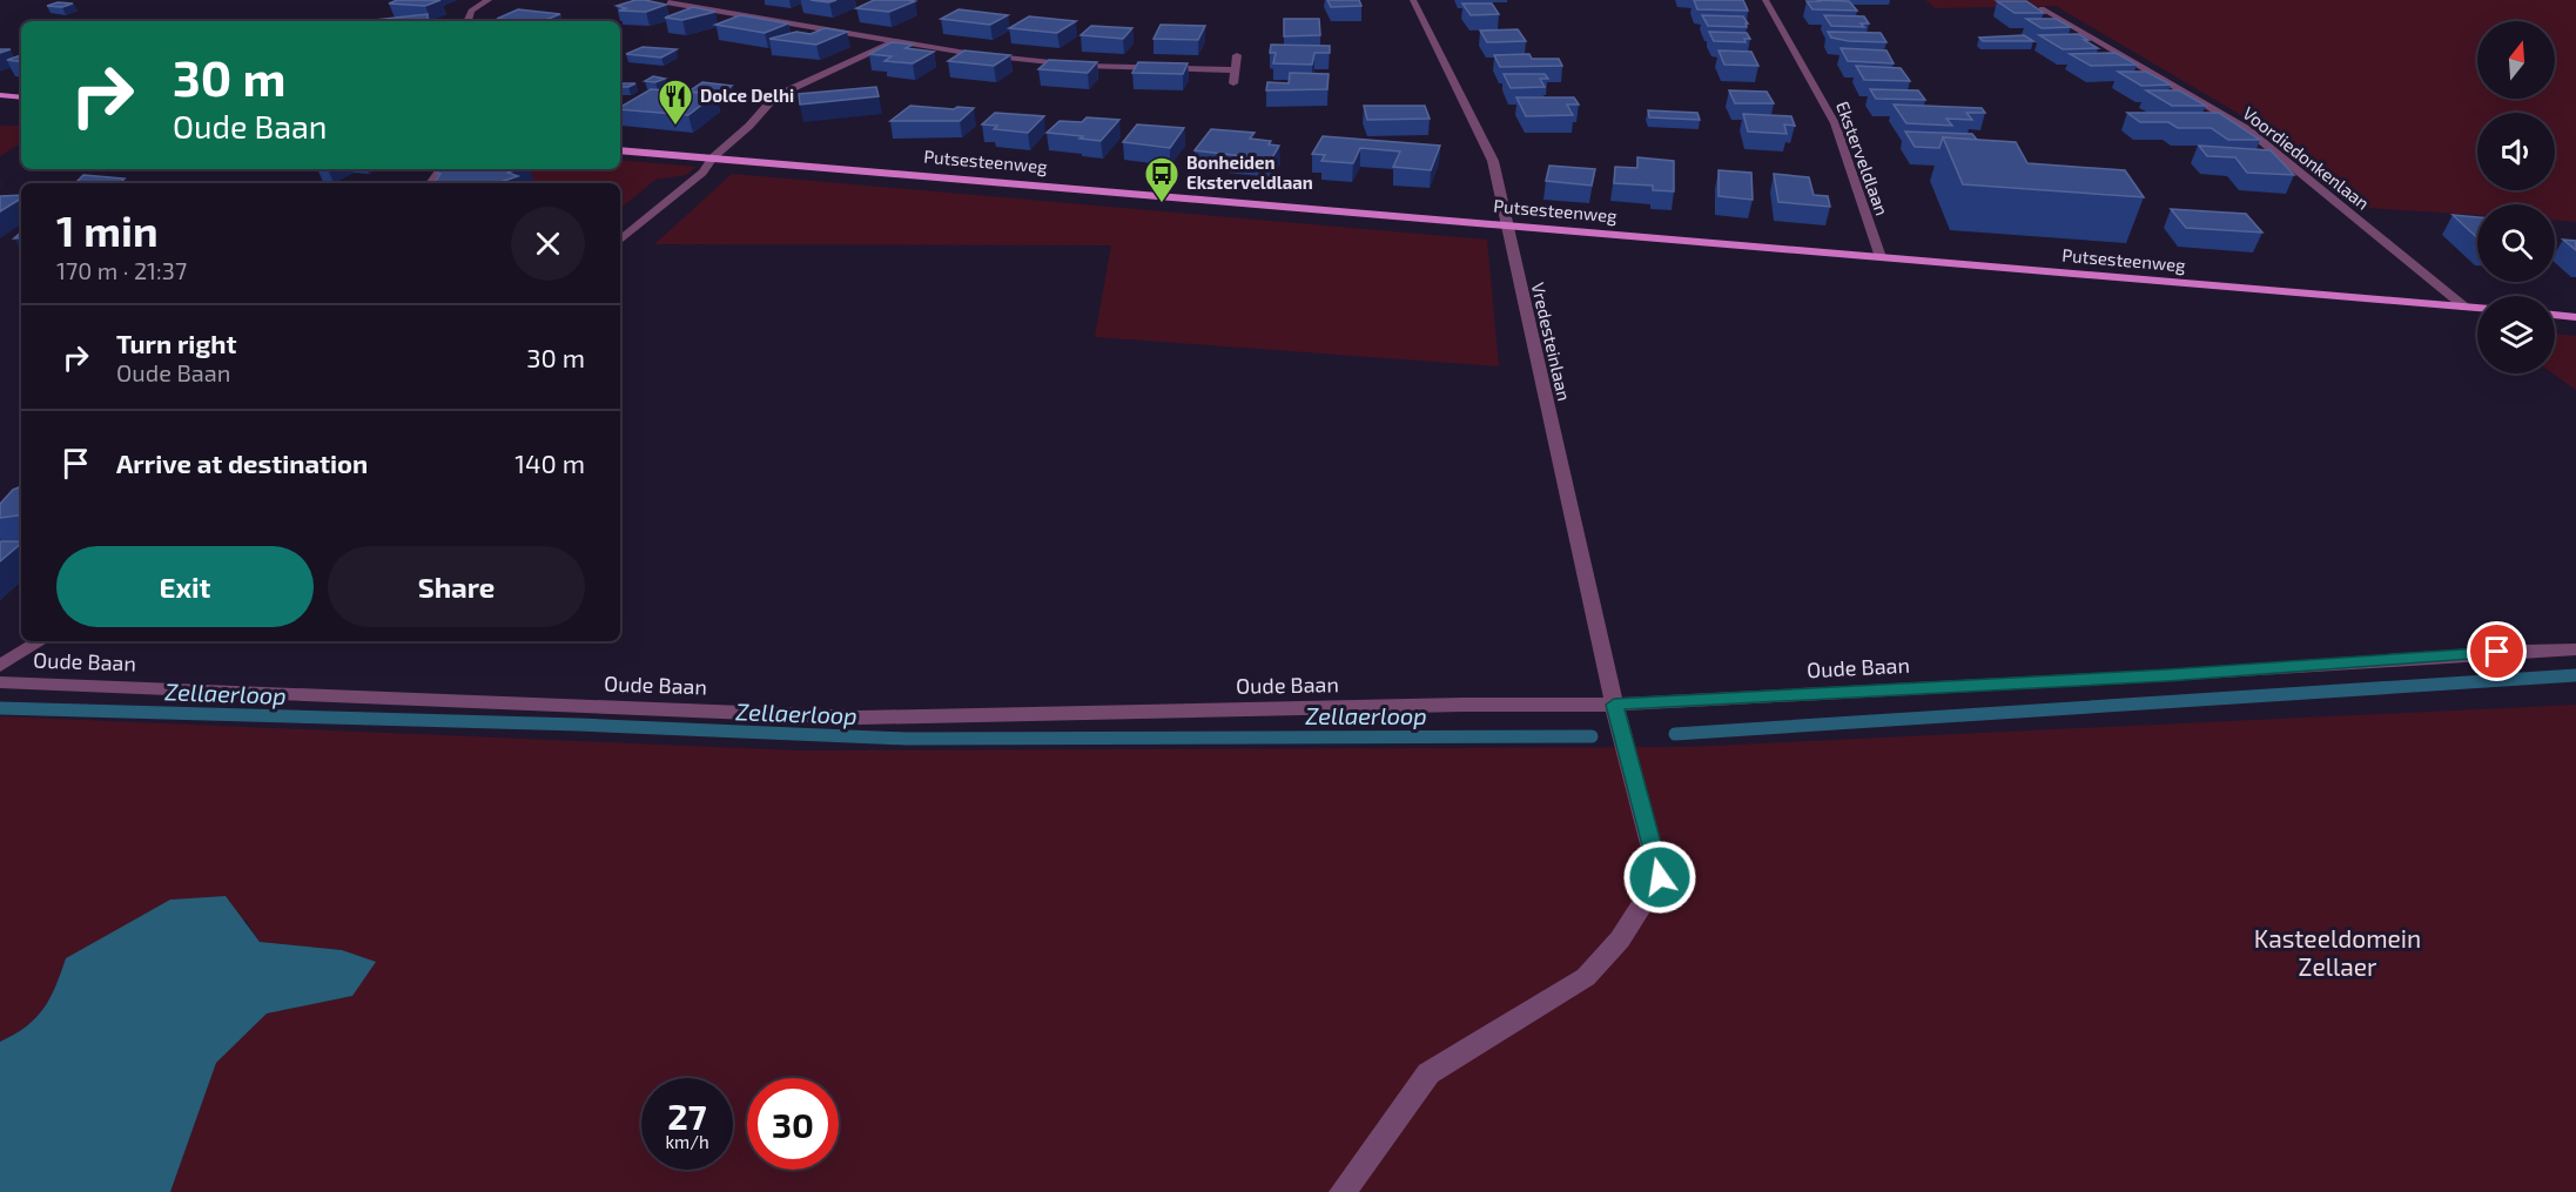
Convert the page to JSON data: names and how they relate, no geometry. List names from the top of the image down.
{
  "streets": {
    "main road": ["Putsesteenweg"],
    "street": [
      "Eksterveldlaan",
      "Voordiedonkenlaan",
      "Vredesteinlaan",
      "Oude Baan"
    ]
  },
  "crossings": [
    ["Eksterveldlaan", "Putsesteenweg"],
    ["Voordiedonkenlaan", "Putsesteenweg"],
    ["Putsesteenweg", "Vredesteinlaan"],
    ["Vredesteinlaan", "Oude Baan"]
  ],
  "water": ["Zellaerloop"],
  "parks": ["Kasteeldomein Zellaer"],
  "places": {
    "restaurant": ["Dolce Delhi"],
    "bus stop": ["Bonheiden Eksterveldlaan"]
  },
  "north": "top",
  "page": {
    "turn": ["30 m", "Oude Baan"],
    "heading": ["1 min", "170 m · 21:37"],
    "list": [
      {
        "name": "Turn right",
        "note": "Oude Baan",
        "value": "30 m"
      },
      {
        "name": "Arrive at destination",
        "value": "140 m"
      }
    ],
    "buttons": ["Exit", "Share"],
    "speed": "27 km/h",
    "limit": "30"
  }
}
